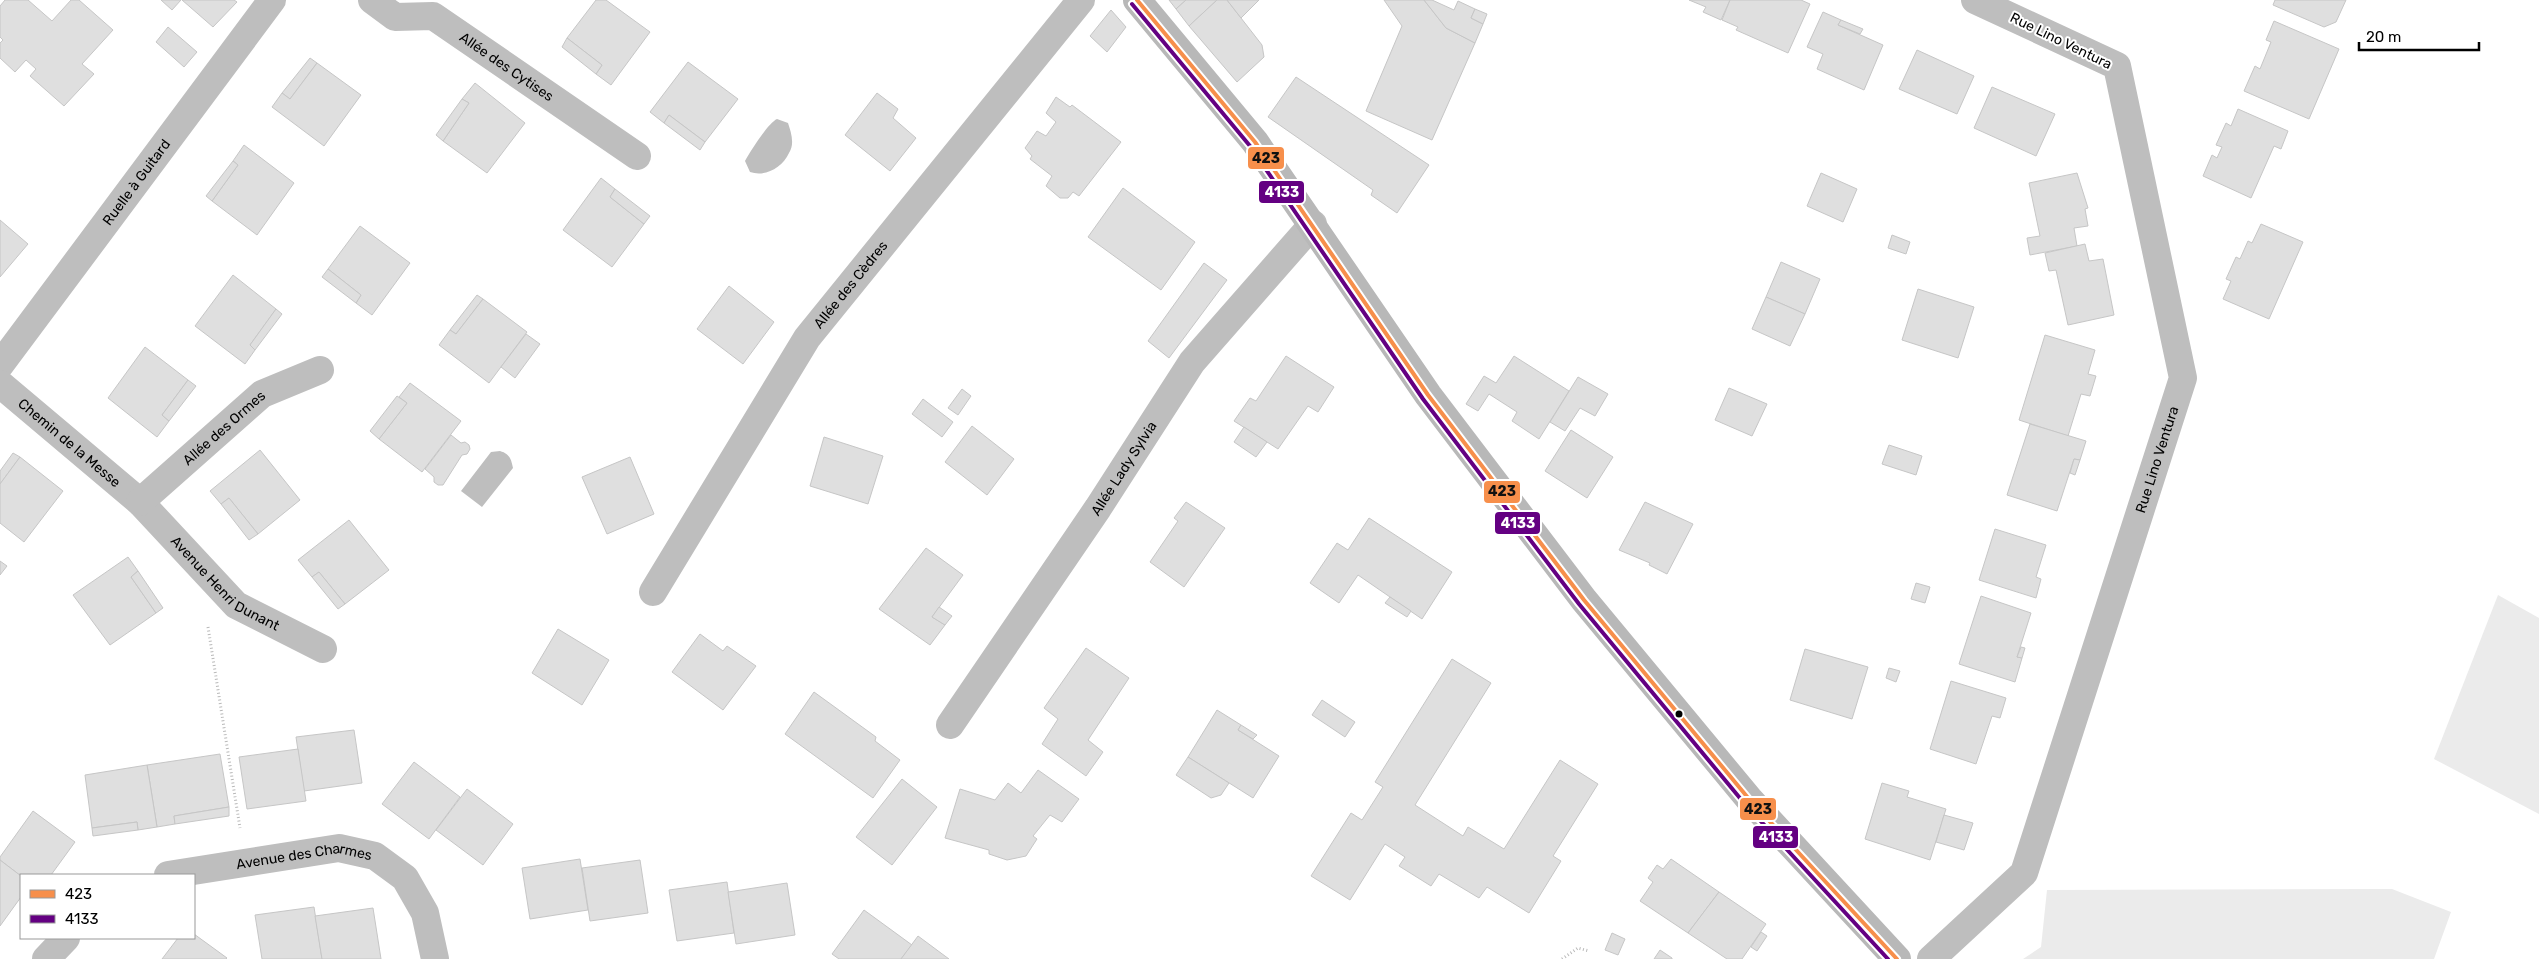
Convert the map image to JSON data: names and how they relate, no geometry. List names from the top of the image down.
{
  "streets": {
    "street": [
      "Rue Lino Ventura",
      "Allée des Cytises",
      "Ruelle à Guitard",
      "Allée des Cèdres",
      "Allée des Ormes",
      "Chemin de la Messe",
      "Allée Lady Sylvia",
      "Avenue Henri Dunant",
      "Avenue des Charmes"
    ]
  },
  "crossings": [
    ["Allée des Ormes", "Chemin de la Messe"],
    ["Allée des Ormes", "Avenue Henri Dunant"],
    ["Chemin de la Messe", "Avenue Henri Dunant"]
  ],
  "lines": ["transit line 423", "transit line 4133"],
  "legend": ["423", "4133"],
  "scale_bar": "20 m"
}
